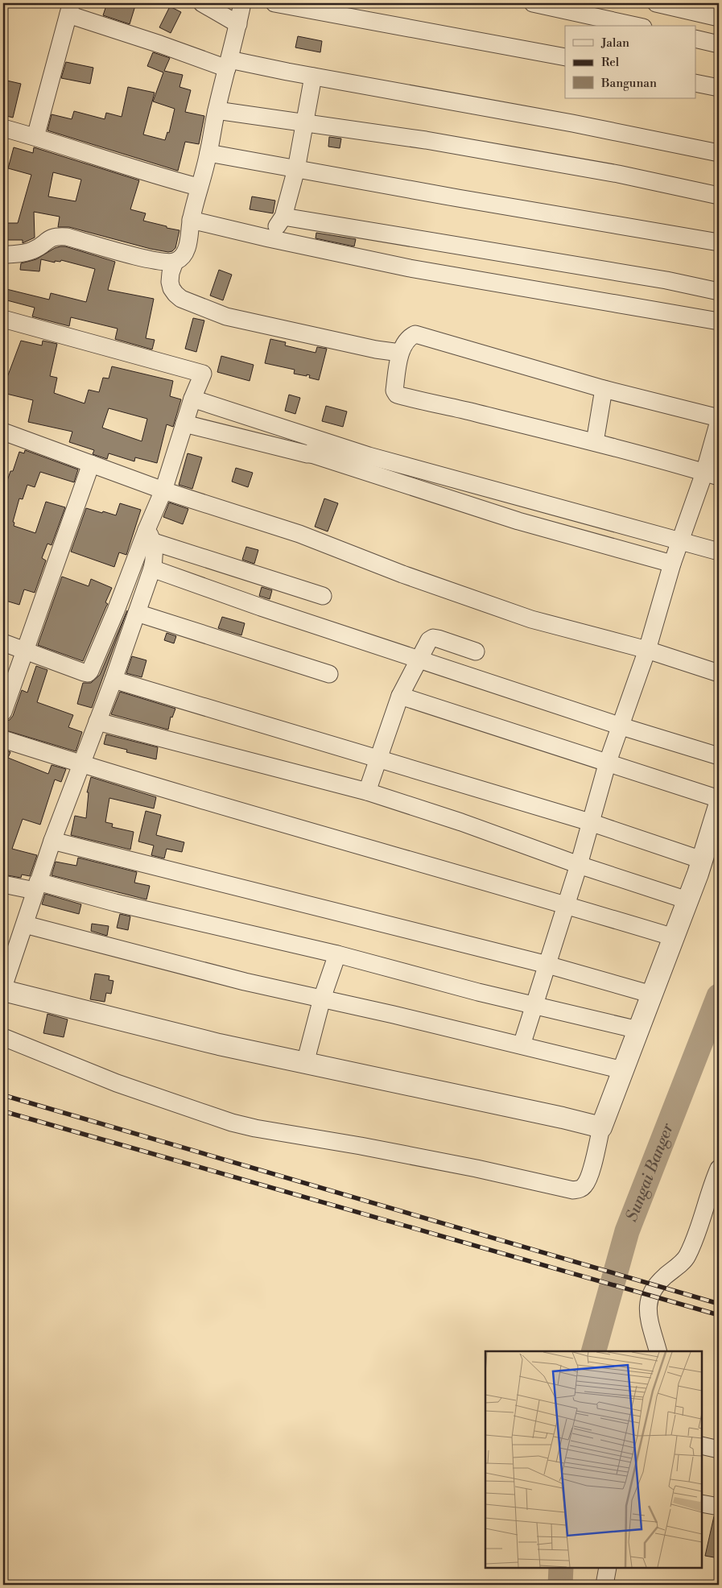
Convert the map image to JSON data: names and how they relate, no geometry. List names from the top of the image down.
{
  "water": ["Sungai Banger"],
  "legend": ["Jalan", "Rel", "Bangunan"]
}
